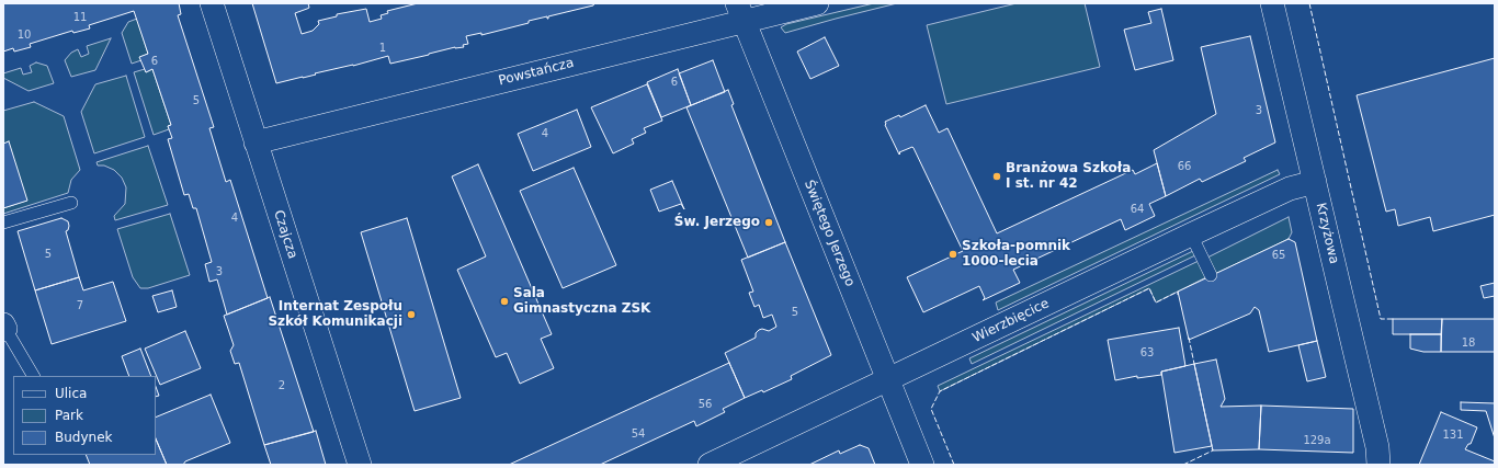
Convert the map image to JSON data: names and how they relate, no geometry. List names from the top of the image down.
{
  "streets": {
    "street": [
      "Powstańcza",
      "Świętego Jerzego",
      "Krzyżowa",
      "Czajcza",
      "Wierzbięcice"
    ]
  },
  "crossings": [
    ["Powstańcza", "Świętego Jerzego"],
    ["Powstańcza", "Czajcza"],
    ["Świętego Jerzego", "Wierzbięcice"],
    ["Krzyżowa", "Wierzbięcice"]
  ],
  "places": [
    "Branżowa Szkoła I st. nr 42",
    "Św. Jerzego",
    "Szkoła-pomnik 1000-lecia",
    "Sala Gimnastyczna ZSK",
    "Internat Zespołu Szkół Komunikacji"
  ],
  "house_numbers": [
    "11",
    "10",
    "1",
    "6",
    "6",
    "5",
    "3",
    "4",
    "66",
    "64",
    "4",
    "5",
    "65",
    "3",
    "7",
    "5",
    "18",
    "63",
    "2",
    "56",
    "54",
    "131",
    "129a"
  ],
  "legend": ["Ulica", "Park", "Budynek"]
}
